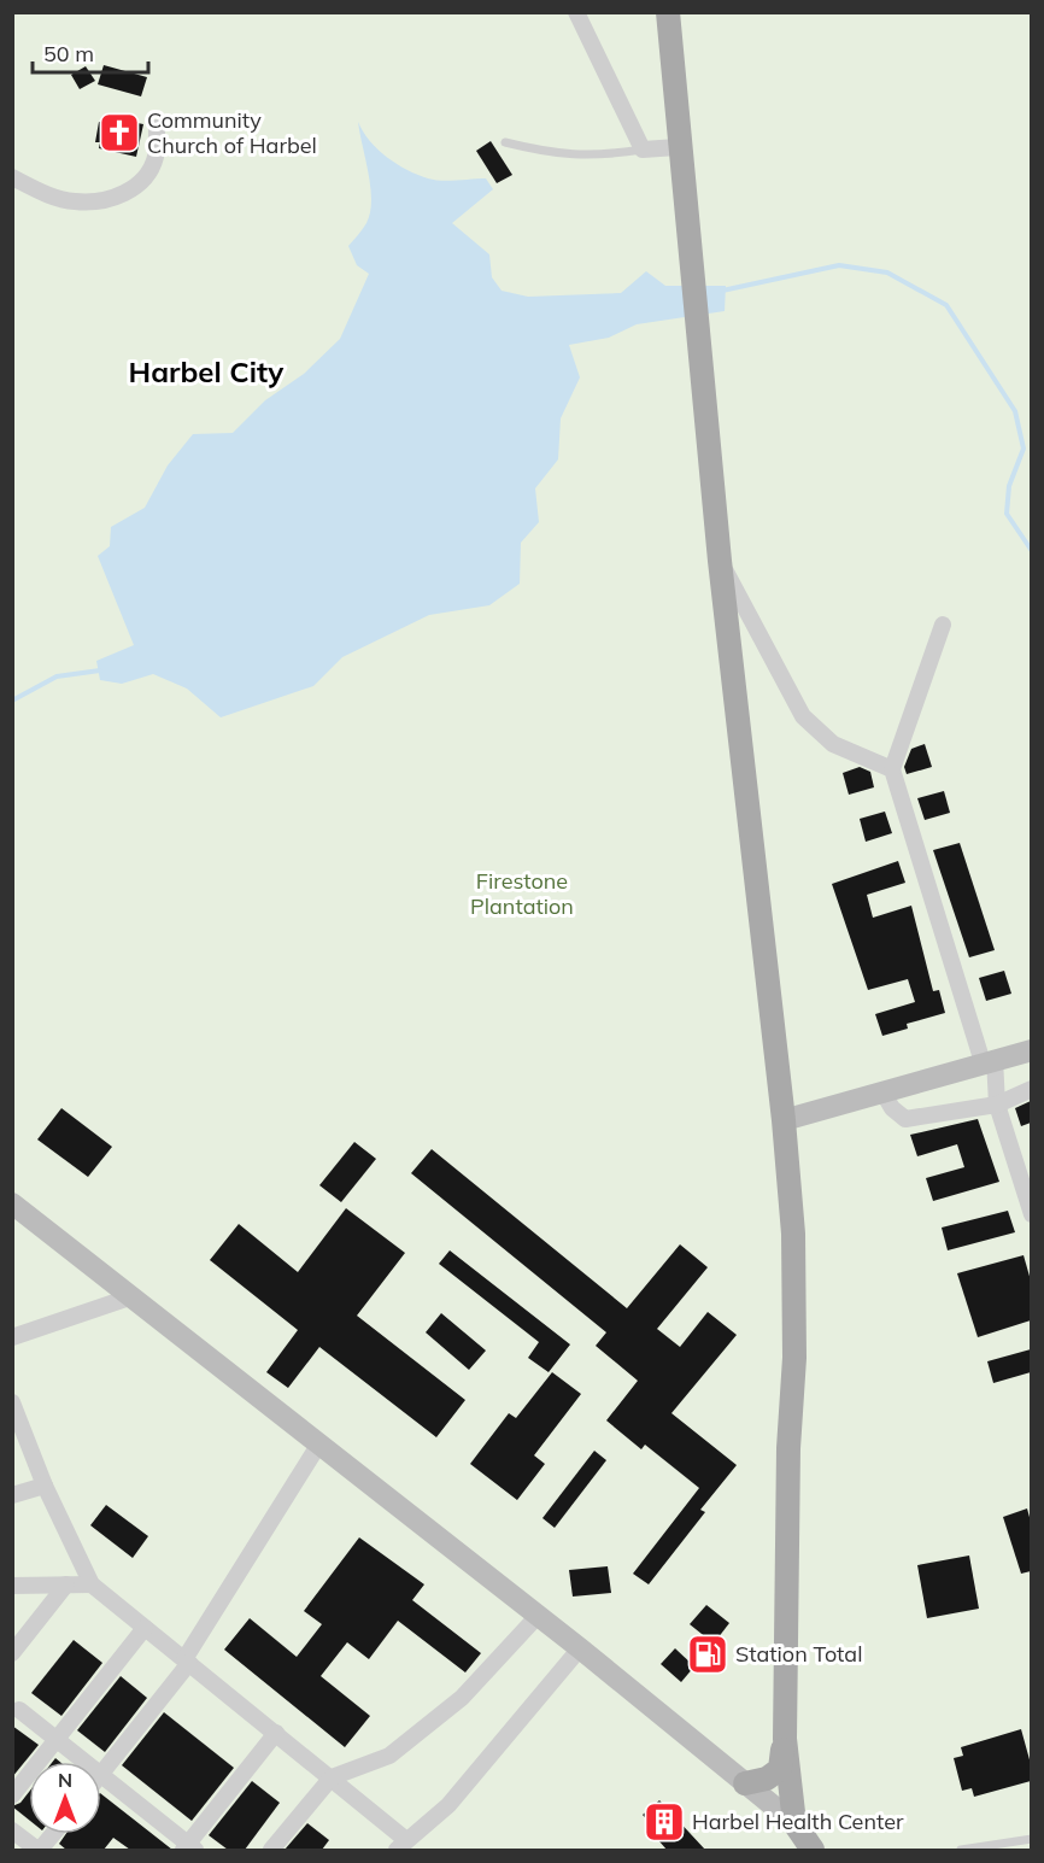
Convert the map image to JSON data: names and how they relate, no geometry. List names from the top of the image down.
{
  "districts": ["Harbel City"],
  "parks": ["Firestone Plantation"],
  "places": {
    "church": ["Community Church of Harbel"],
    "fuel station": ["Station Total"],
    "building": ["Harbel Health Center"]
  },
  "scale_bar": "50 m",
  "north": "top"
}
